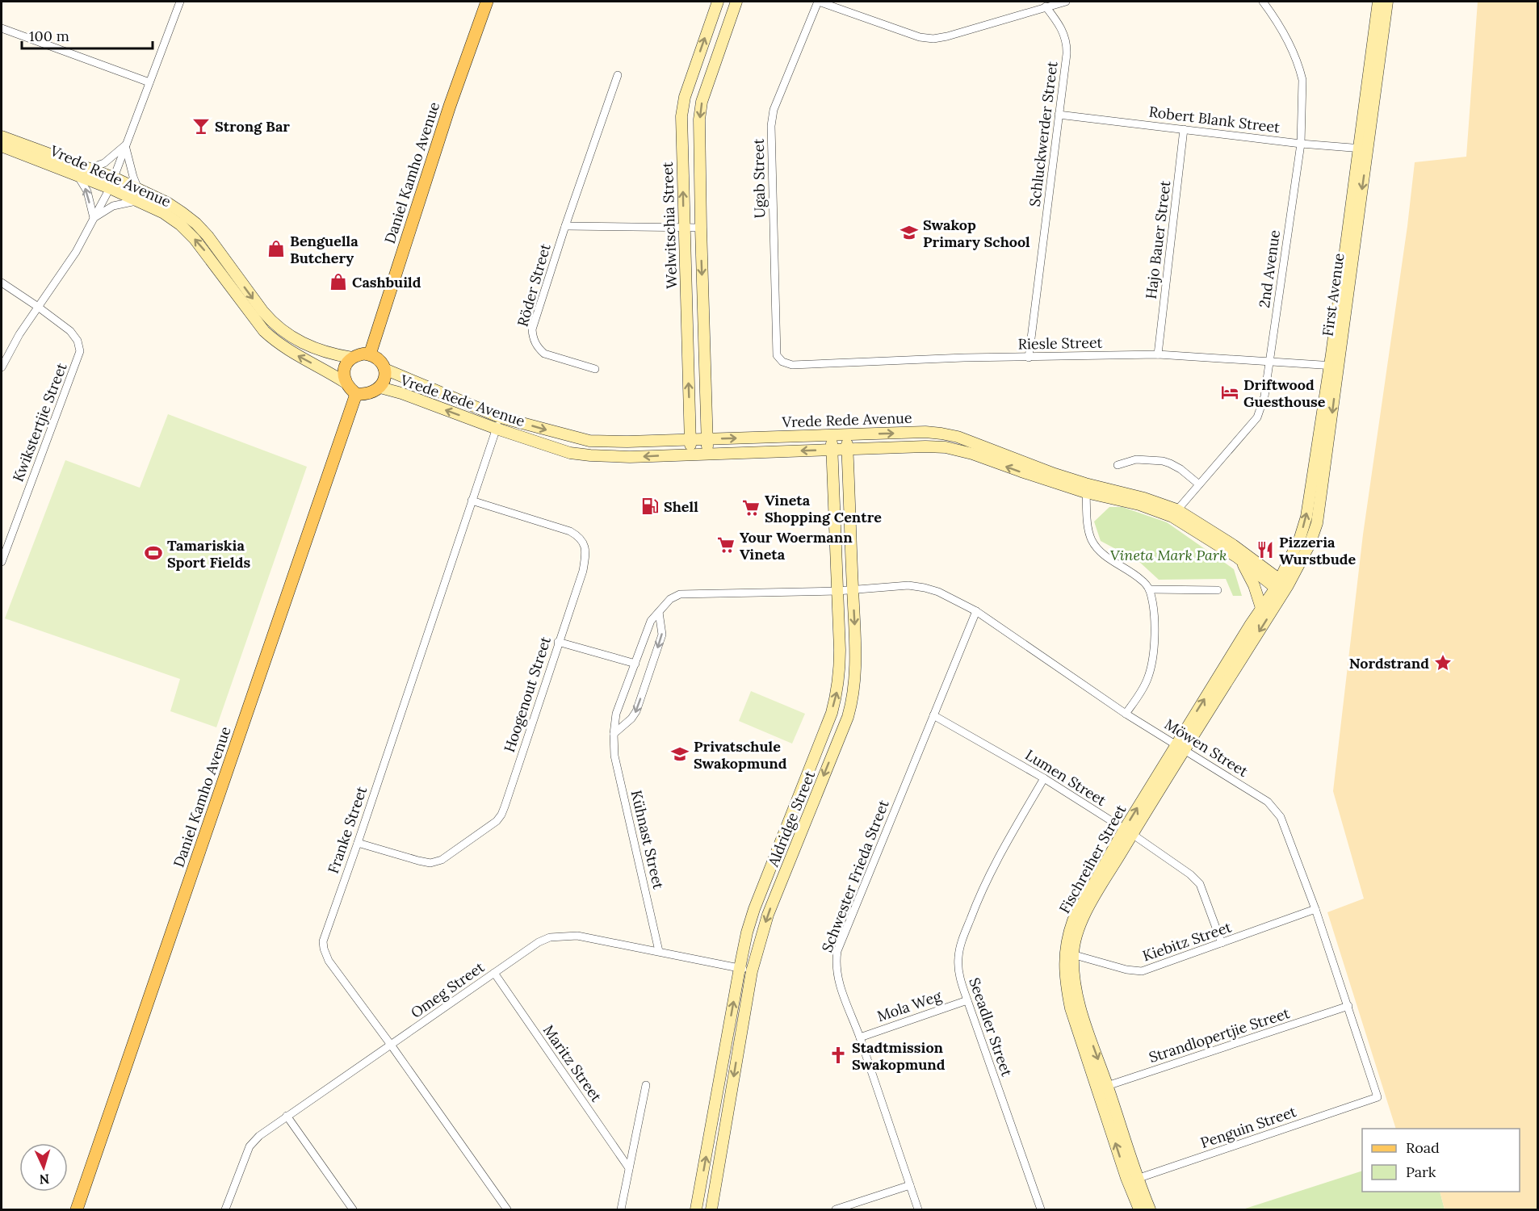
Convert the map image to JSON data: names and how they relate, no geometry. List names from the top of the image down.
{
  "streets": {
    "main road": ["Daniel Kamho Avenue"],
    "street": [
      "Robert Blank Street",
      "Schluckwerder Street",
      "Vrede Rede Avenue",
      "Ugab Street",
      "Welwitschia Street",
      "Hajo Bauer Street",
      "2nd Avenue",
      "Röder Street",
      "First Avenue",
      "Riesle Street",
      "Kwikstertjie Street",
      "Hoogenout Street",
      "Möwen Street",
      "Lumen Street",
      "Aldridge Street",
      "Franke Street",
      "Kühnast Street",
      "Fischreiher Street",
      "Schwester Frieda Street",
      "Kiebitz Street",
      "Omeg Street",
      "Mola Weg",
      "Seeadler Street",
      "Strandlopertjie Street",
      "Maritz Street",
      "Penguin Street"
    ]
  },
  "crossings": [
    ["Robert Blank Street", "Schluckwerder Street"],
    ["Robert Blank Street", "Hajo Bauer Street"],
    ["Robert Blank Street", "2nd Avenue"],
    ["Robert Blank Street", "First Avenue"],
    ["Schluckwerder Street", "Riesle Street"],
    ["Daniel Kamho Avenue", "Vrede Rede Avenue"],
    ["Vrede Rede Avenue", "Welwitschia Street"],
    ["Vrede Rede Avenue", "2nd Avenue"],
    ["Vrede Rede Avenue", "First Avenue"],
    ["Vrede Rede Avenue", "Aldridge Street"],
    ["Vrede Rede Avenue", "Franke Street"],
    ["Vrede Rede Avenue", "Fischreiher Street"],
    ["Ugab Street", "Riesle Street"],
    ["Hajo Bauer Street", "Riesle Street"],
    ["2nd Avenue", "Riesle Street"],
    ["First Avenue", "Riesle Street"],
    ["First Avenue", "Fischreiher Street"],
    ["Hoogenout Street", "Franke Street"],
    ["Möwen Street", "Aldridge Street"],
    ["Möwen Street", "Kühnast Street"],
    ["Möwen Street", "Fischreiher Street"],
    ["Möwen Street", "Schwester Frieda Street"],
    ["Möwen Street", "Kiebitz Street"],
    ["Möwen Street", "Strandlopertjie Street"],
    ["Möwen Street", "Penguin Street"],
    ["Lumen Street", "Fischreiher Street"],
    ["Lumen Street", "Schwester Frieda Street"],
    ["Lumen Street", "Kiebitz Street"],
    ["Lumen Street", "Seeadler Street"],
    ["Aldridge Street", "Kühnast Street"],
    ["Aldridge Street", "Omeg Street"],
    ["Franke Street", "Omeg Street"],
    ["Kühnast Street", "Omeg Street"],
    ["Fischreiher Street", "Kiebitz Street"],
    ["Fischreiher Street", "Strandlopertjie Street"],
    ["Fischreiher Street", "Penguin Street"],
    ["Schwester Frieda Street", "Mola Weg"],
    ["Omeg Street", "Maritz Street"],
    ["Mola Weg", "Seeadler Street"]
  ],
  "parks": ["Vineta Mark Park"],
  "places": {
    "bar": ["Strong Bar"],
    "school or university": ["Swakop Primary School", "Privatschule Swakopmund"],
    "shop": ["Benguella Butchery", "Cashbuild"],
    "hotel": ["Driftwood Guesthouse"],
    "fuel station": ["Shell"],
    "supermarket": ["Vineta Shopping Centre", "Your Woermann Vineta"],
    "restaurant": ["Pizzeria Wurstbude"],
    "sports": ["Tamariskia Sport Fields"],
    "place": ["Nordstrand"],
    "church": ["Stadtmission Swakopmund"]
  },
  "legend": ["Road", "Park"],
  "scale_bar": "100 m",
  "north": "bottom"
}
